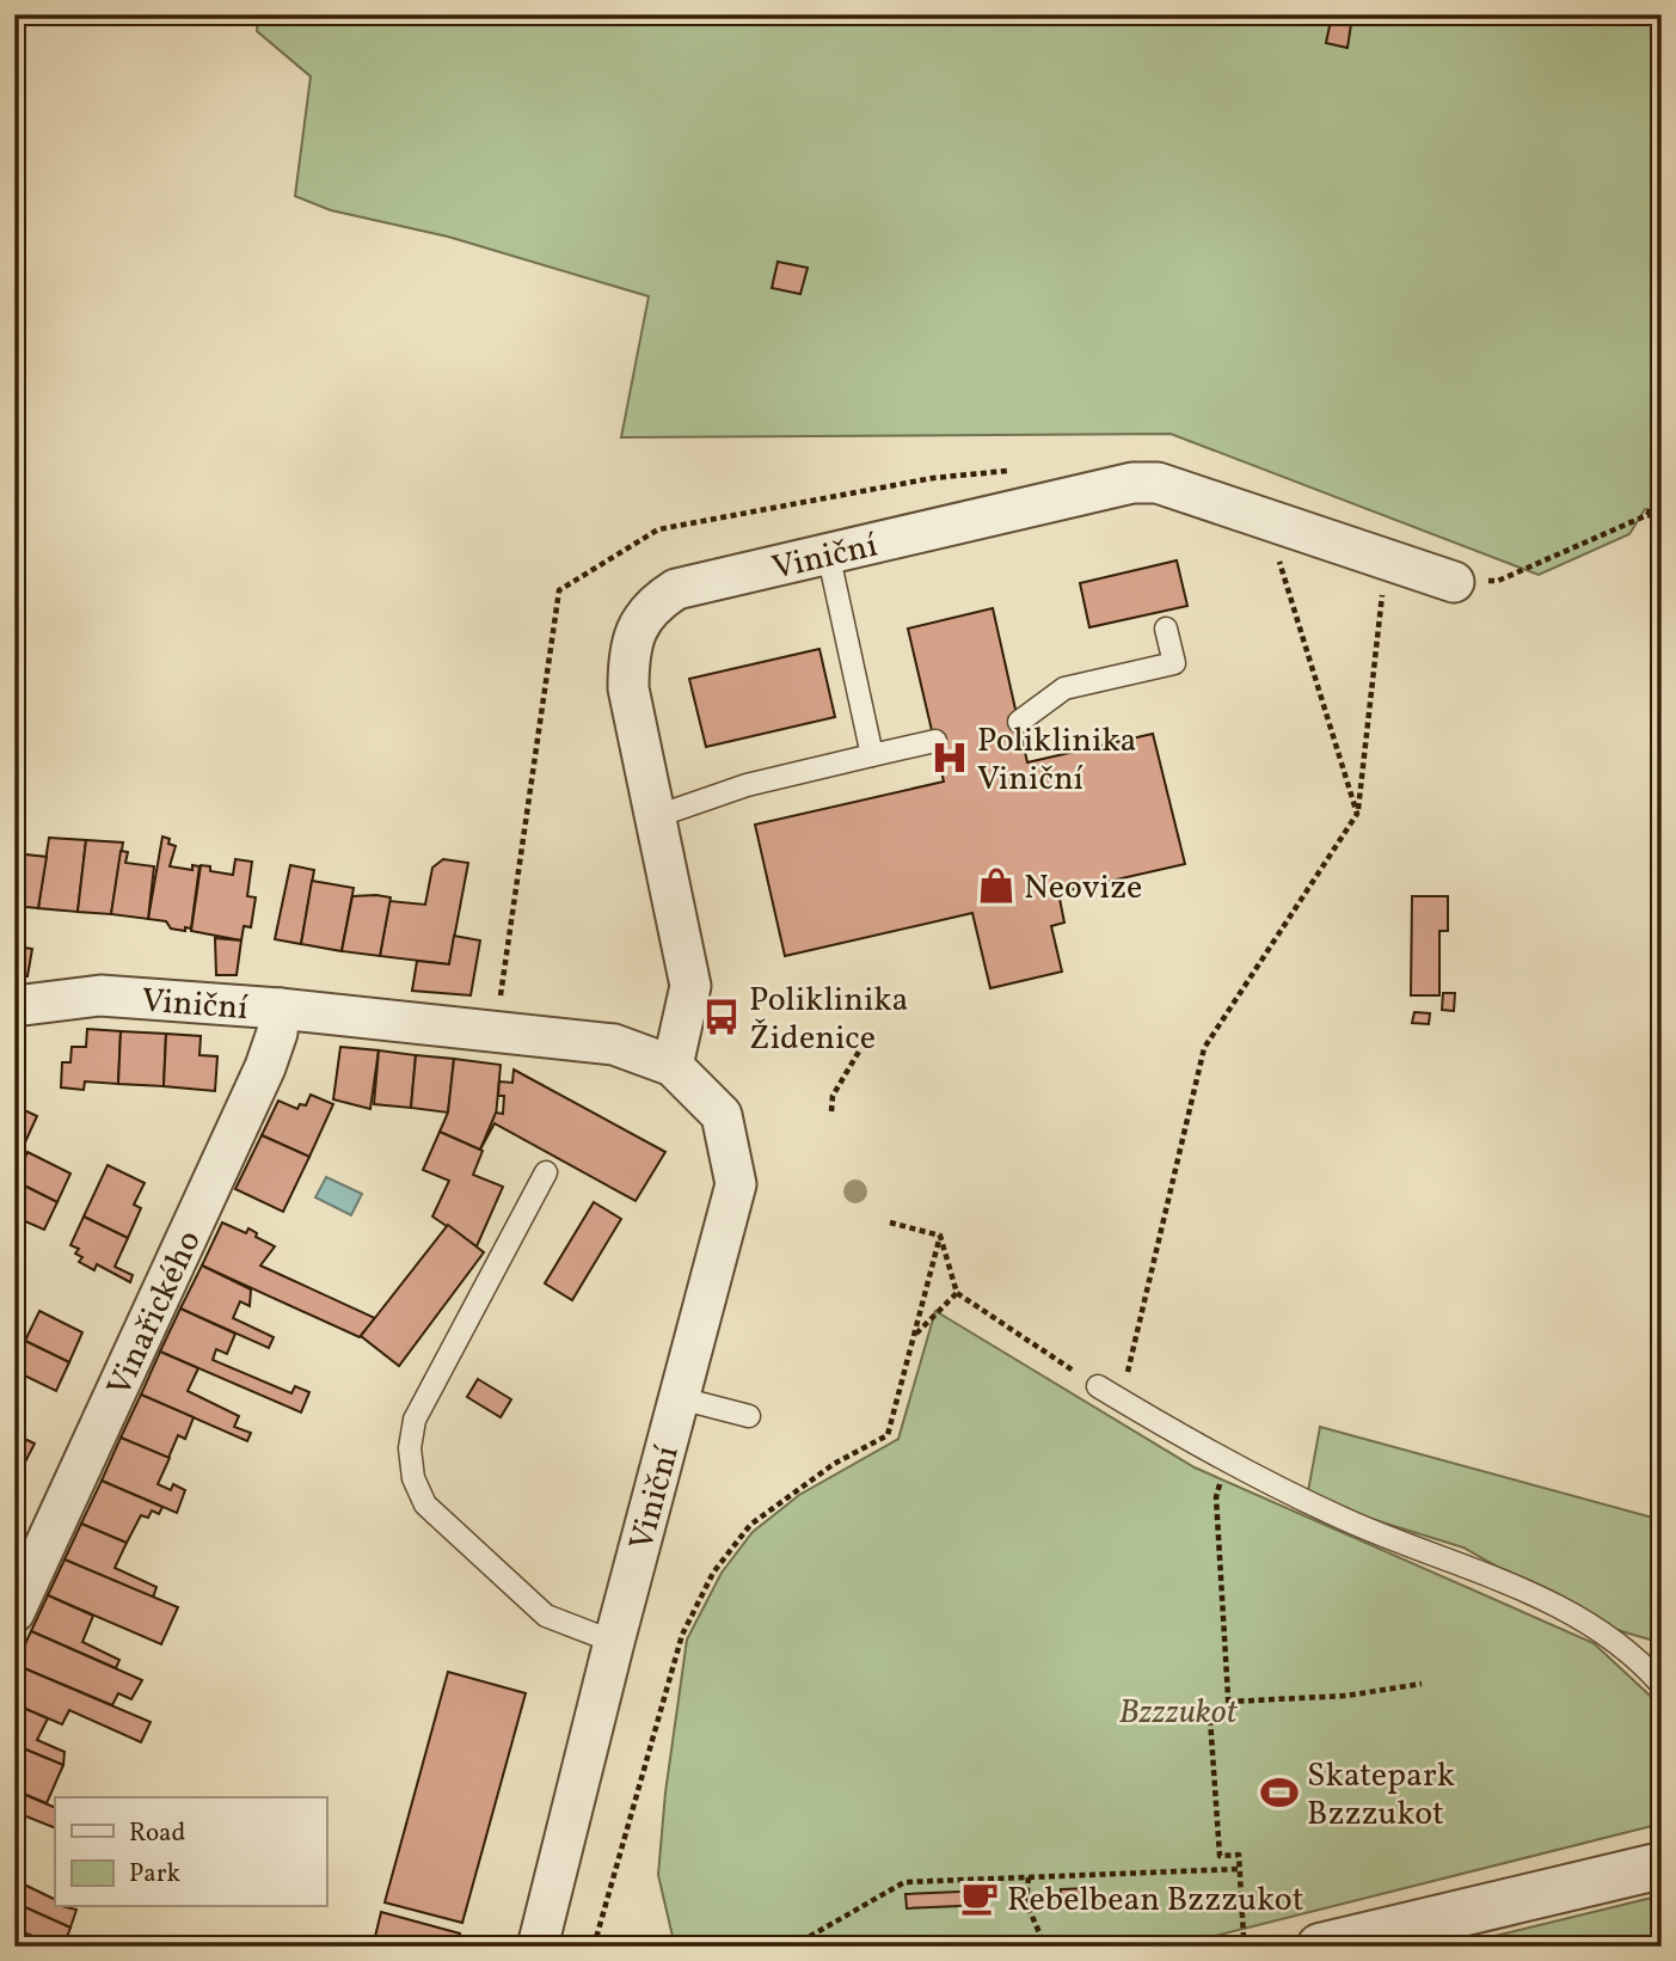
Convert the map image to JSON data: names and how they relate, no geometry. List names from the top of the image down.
{
  "streets": {
    "street": ["Viniční", "Vinařického"]
  },
  "crossings": [
    ["Viniční", "Vinařického"]
  ],
  "parks": ["Bzzzukot"],
  "places": {
    "hospital": ["Poliklinika Viniční"],
    "shop": ["Neovize"],
    "bus stop": ["Poliklinika Židenice"],
    "sports": ["Skatepark Bzzzukot"],
    "cafe": ["Rebelbean Bzzzukot"]
  },
  "legend": ["Road", "Park"]
}
